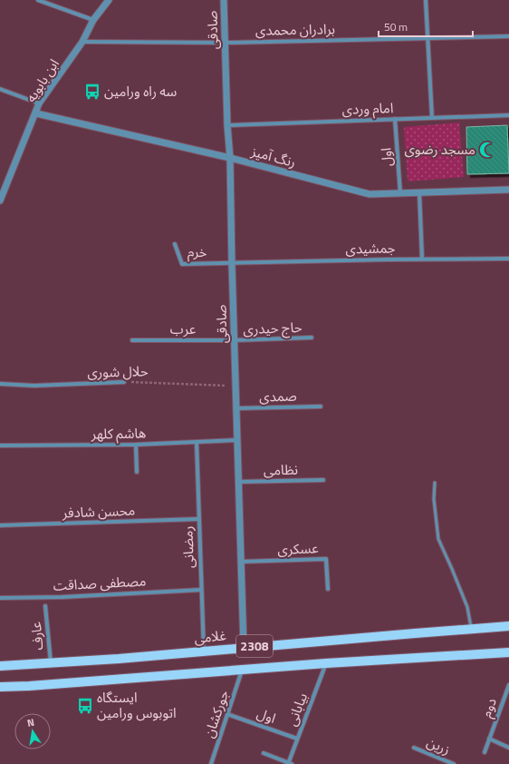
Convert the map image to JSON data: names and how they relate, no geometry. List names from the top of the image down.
{
  "streets": {
    "main road": ["غلامی", "2308"],
    "street": [
      "صادقی",
      "برادران محمدی",
      "ابن بابویه",
      "امام وردی",
      "رنگ آمیز",
      "اول",
      "جمشیدی",
      "خرم",
      "حاج حیدری",
      "عرب",
      "حلال شوری",
      "صمدی",
      "هاشم کلهر",
      "نظامی",
      "محسن شادفر",
      "رمضانی",
      "عسکری",
      "مصطفی صداقت",
      "عارف",
      "دوم",
      "بیابانی",
      "جورکشان",
      "زرین"
    ]
  },
  "crossings": [
    ["صادقی", "برادران محمدی"],
    ["صادقی", "امام وردی"],
    ["صادقی", "رنگ آمیز"],
    ["صادقی", "جمشیدی"],
    ["صادقی", "خرم"],
    ["صادقی", "حاج حیدری"],
    ["صادقی", "عرب"],
    ["صادقی", "حلال شوری"],
    ["صادقی", "صمدی"],
    ["صادقی", "هاشم کلهر"],
    ["صادقی", "نظامی"],
    ["صادقی", "عسکری"],
    ["صادقی", "غلامی"],
    ["برادران محمدی", "ابن بابویه"],
    ["ابن بابویه", "رنگ آمیز"],
    ["امام وردی", "اول"],
    ["رنگ آمیز", "اول"],
    ["اول", "بیابانی"],
    ["اول", "جورکشان"],
    ["جمشیدی", "خرم"],
    ["حاج حیدری", "عرب"],
    ["هاشم کلهر", "رمضانی"],
    ["محسن شادفر", "رمضانی"],
    ["رمضانی", "مصطفی صداقت"],
    ["رمضانی", "غلامی"],
    ["عارف", "غلامی"],
    ["2308", "بیابانی"],
    ["2308", "جورکشان"]
  ],
  "places": {
    "bus stop": ["سه راه ورامین", "ایستگاه اتوبوس ورامین"],
    "mosque": ["مسجد رضوی"]
  },
  "scale_bar": "50 m",
  "north": "top"
}
